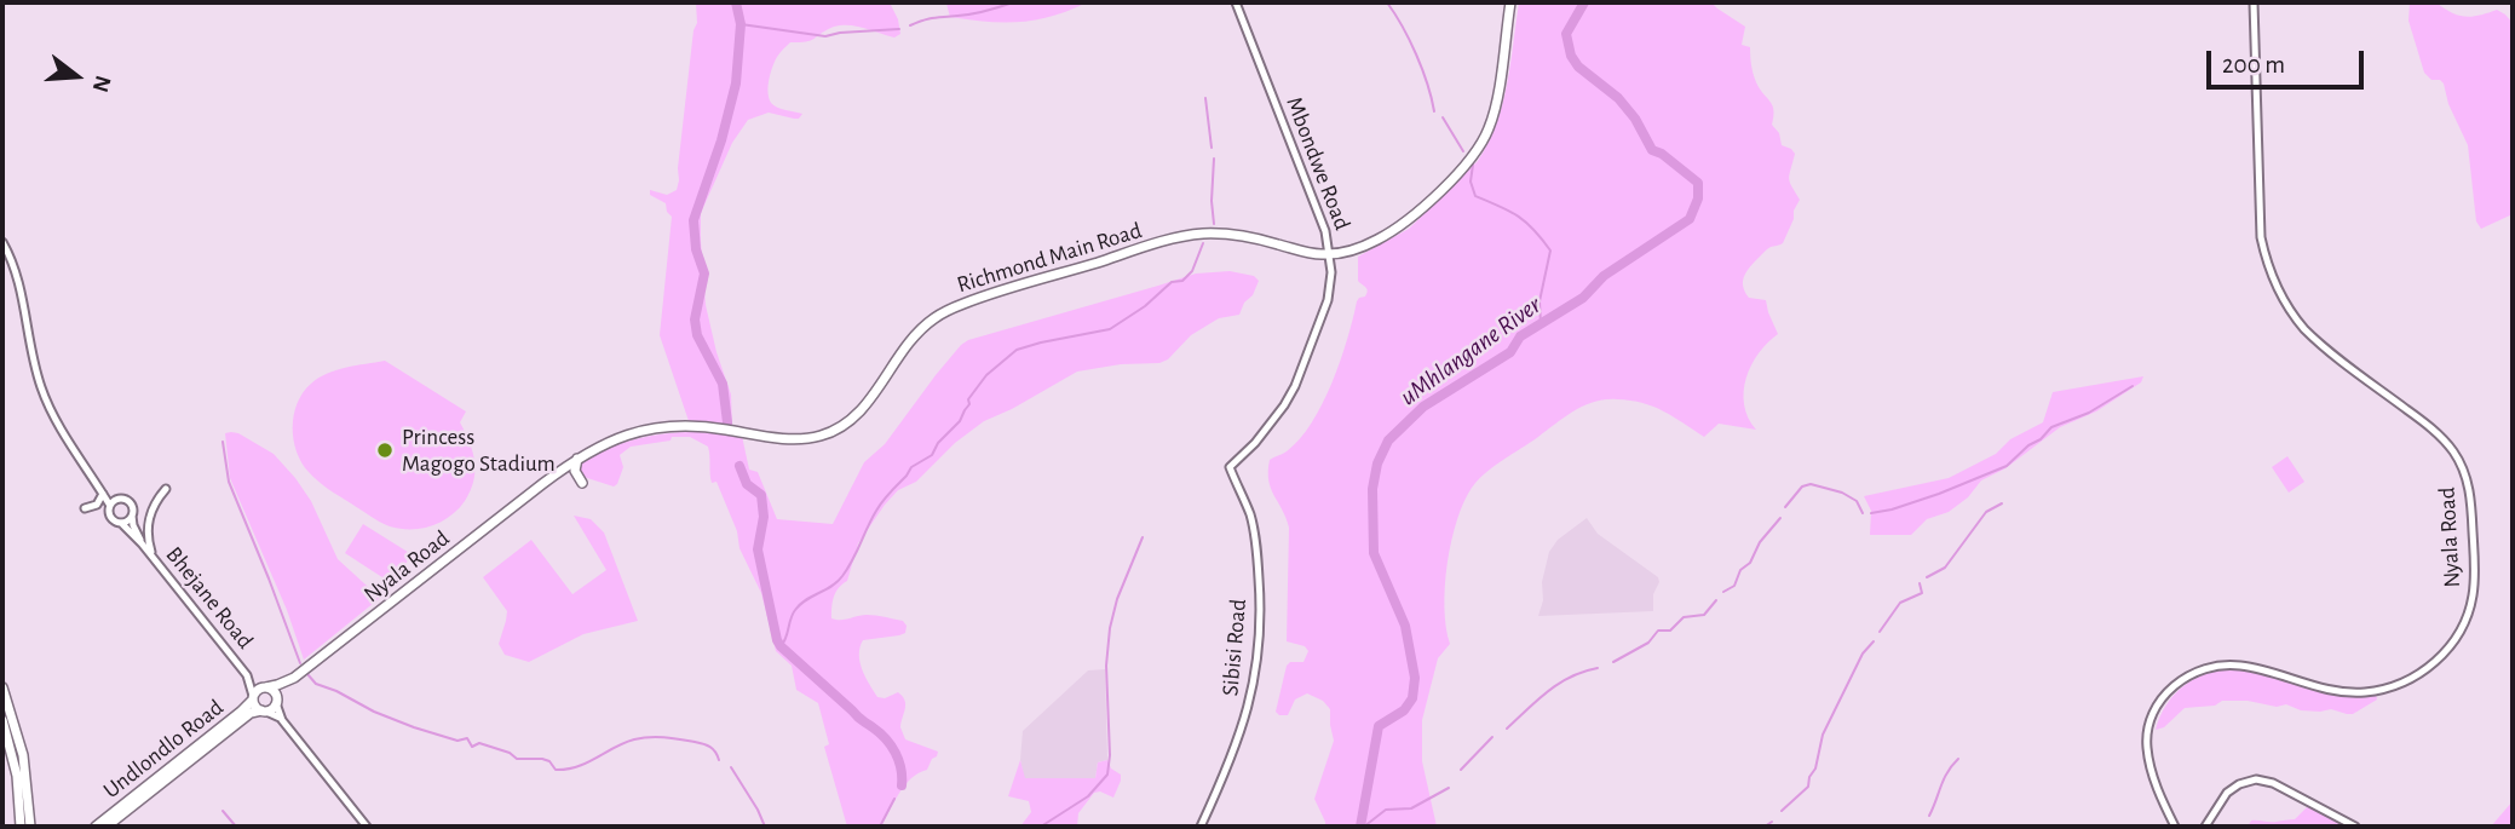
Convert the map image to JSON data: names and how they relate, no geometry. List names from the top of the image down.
{
  "streets": {
    "main road": ["Richmond Main Road", "Nyala Road", "Undlondlo Road"],
    "street": ["Mbondwe Road", "Bhejane Road", "Sibisi Road"]
  },
  "crossings": [
    ["Mbondwe Road", "Richmond Main Road"],
    ["Mbondwe Road", "Sibisi Road"],
    ["Richmond Main Road", "Nyala Road"],
    ["Nyala Road", "Bhejane Road"],
    ["Nyala Road", "Undlondlo Road"],
    ["Bhejane Road", "Undlondlo Road"]
  ],
  "water": ["uMhlangane River"],
  "places": ["Princess Magogo Stadium"],
  "scale_bar": "200 m",
  "north": "right"
}
